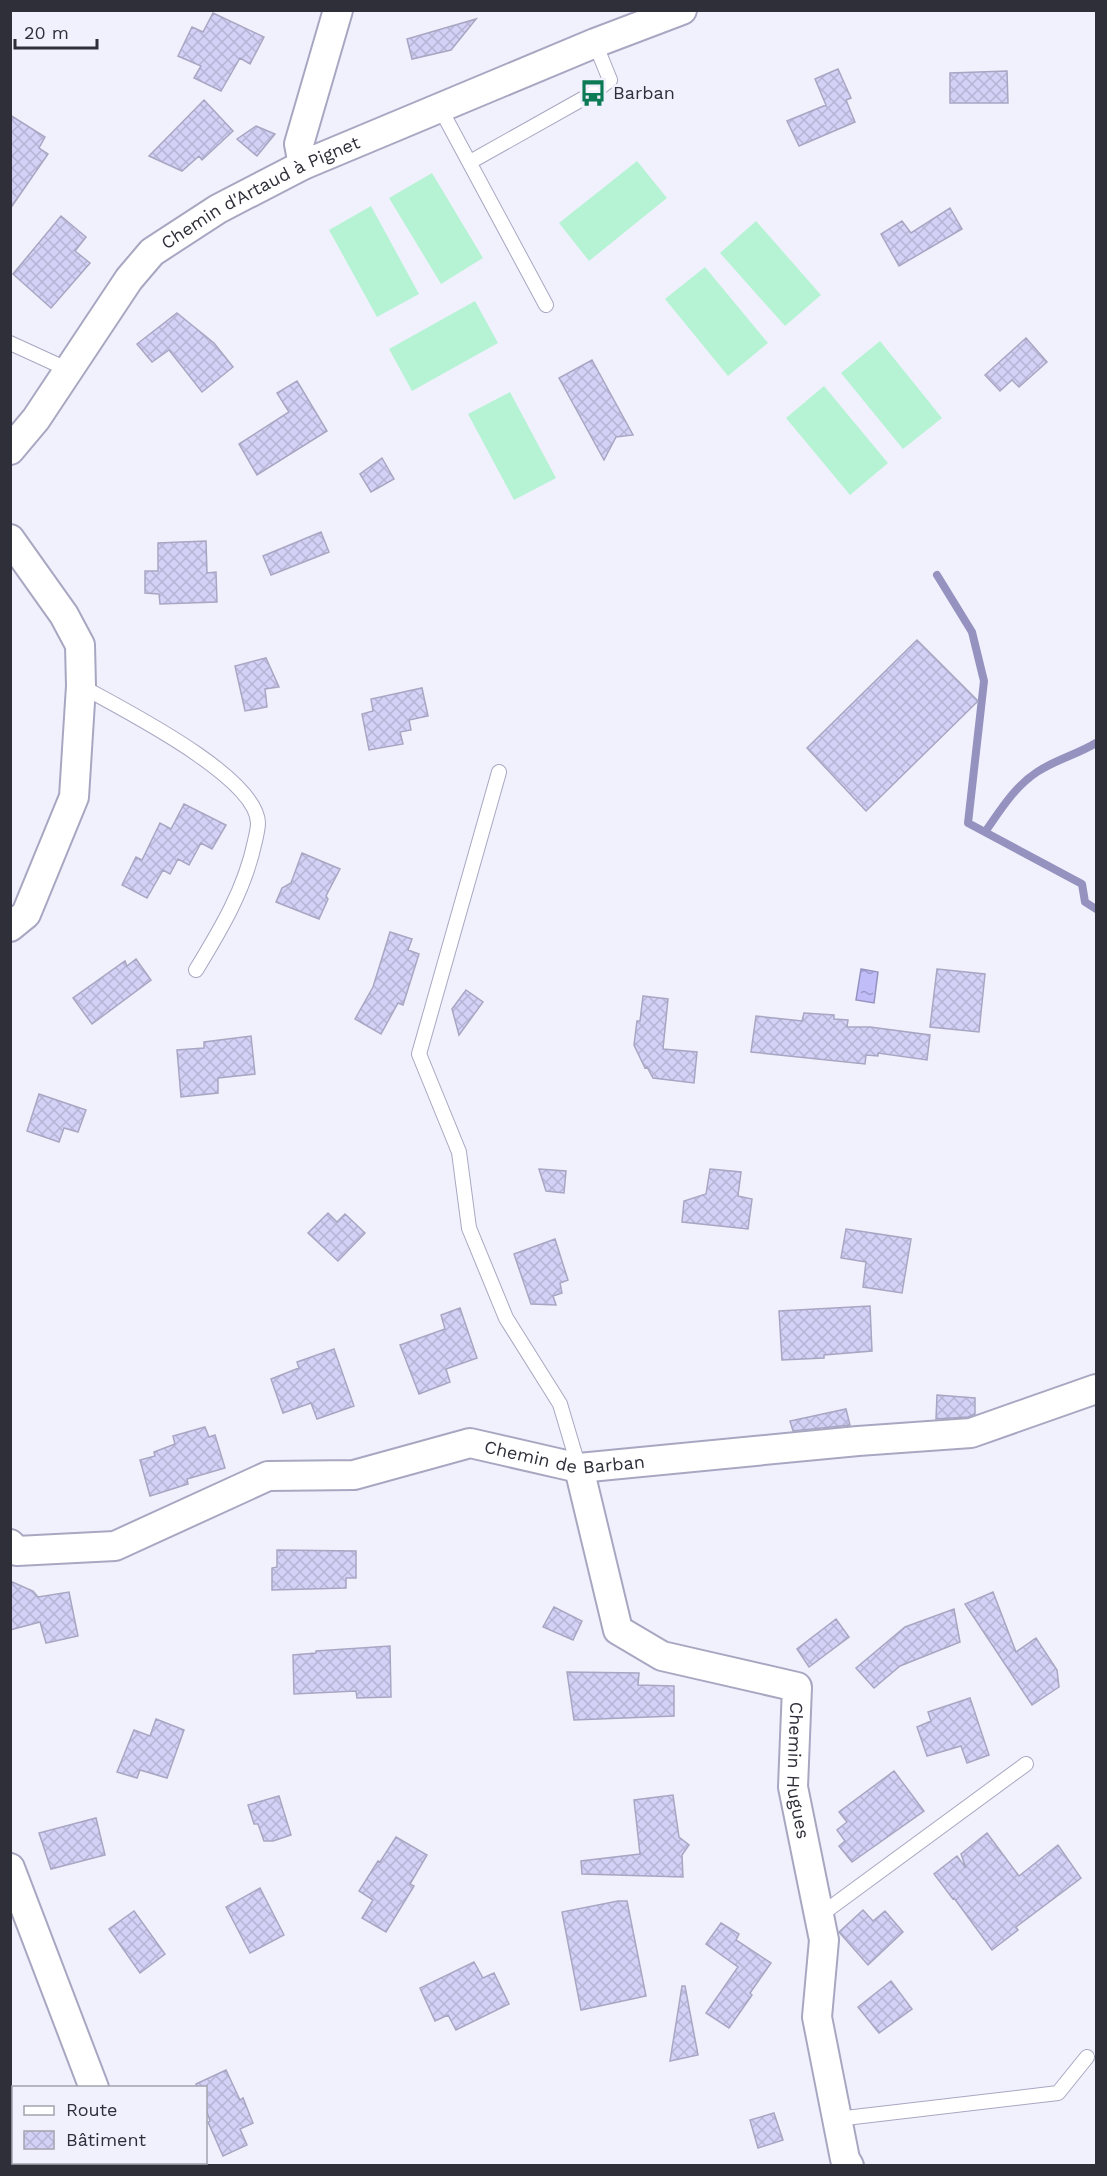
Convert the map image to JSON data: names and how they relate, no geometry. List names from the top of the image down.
{
  "streets": {
    "street": ["Chemin d'Artaud à Pignet", "Chemin de Barban", "Chemin Hugues"]
  },
  "crossings": [
    ["Chemin de Barban", "Chemin Hugues"]
  ],
  "places": {
    "bus stop": ["Barban"]
  },
  "legend": ["Route", "Bâtiment"],
  "scale_bar": "20 m"
}
